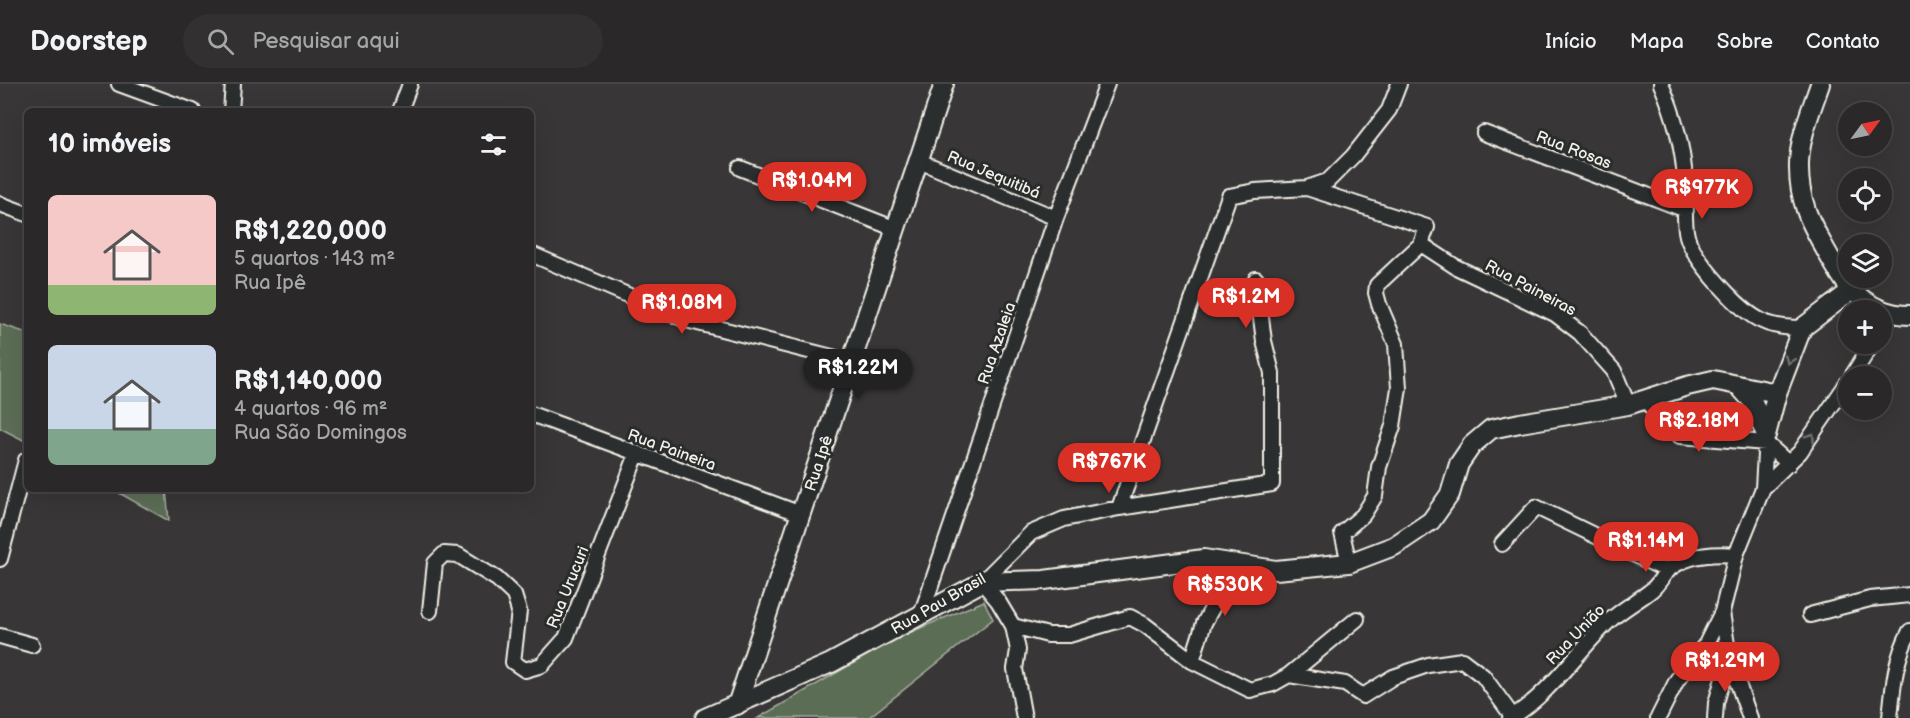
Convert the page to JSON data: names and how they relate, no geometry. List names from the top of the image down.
{
  "streets": {
    "street": [
      "Rua Rosas",
      "Rua Jequitibá",
      "Rua Paineiras",
      "Rua Azaleia",
      "Rua Paineira",
      "Rua Ipê",
      "Rua Urucuri",
      "Rua Pau Brasil",
      "Rua União"
    ]
  },
  "crossings": [
    ["Rua Jequitibá", "Rua Azaleia"],
    ["Rua Jequitibá", "Rua Ipê"],
    ["Rua Azaleia", "Rua Pau Brasil"],
    ["Rua Paineira", "Rua Ipê"],
    ["Rua Paineira", "Rua Urucuri"],
    ["Rua Ipê", "Rua Pau Brasil"]
  ],
  "north": "top right",
  "page": {
    "header": "Doorstep",
    "search": "Pesquisar aqui",
    "nav": [
      "Início",
      "Mapa",
      "Sobre",
      "Contato"
    ],
    "map_buttons": ["+", "−"],
    "heading": "10 imóveis",
    "price": [
      "R$1.04M",
      "R$977K",
      "R$1.2M",
      "R$1.08M",
      "R$1.22M",
      "R$2.18M",
      "R$767K",
      "R$1.14M",
      "R$530K",
      "R$1.29M"
    ],
    "list": [
      {
        "name": "R$1,220,000",
        "note": "5 quartos · 143 m² · Rua Ipê"
      },
      {
        "name": "R$1,140,000",
        "note": "4 quartos · 96 m² · Rua São Domingos"
      }
    ]
  }
}
